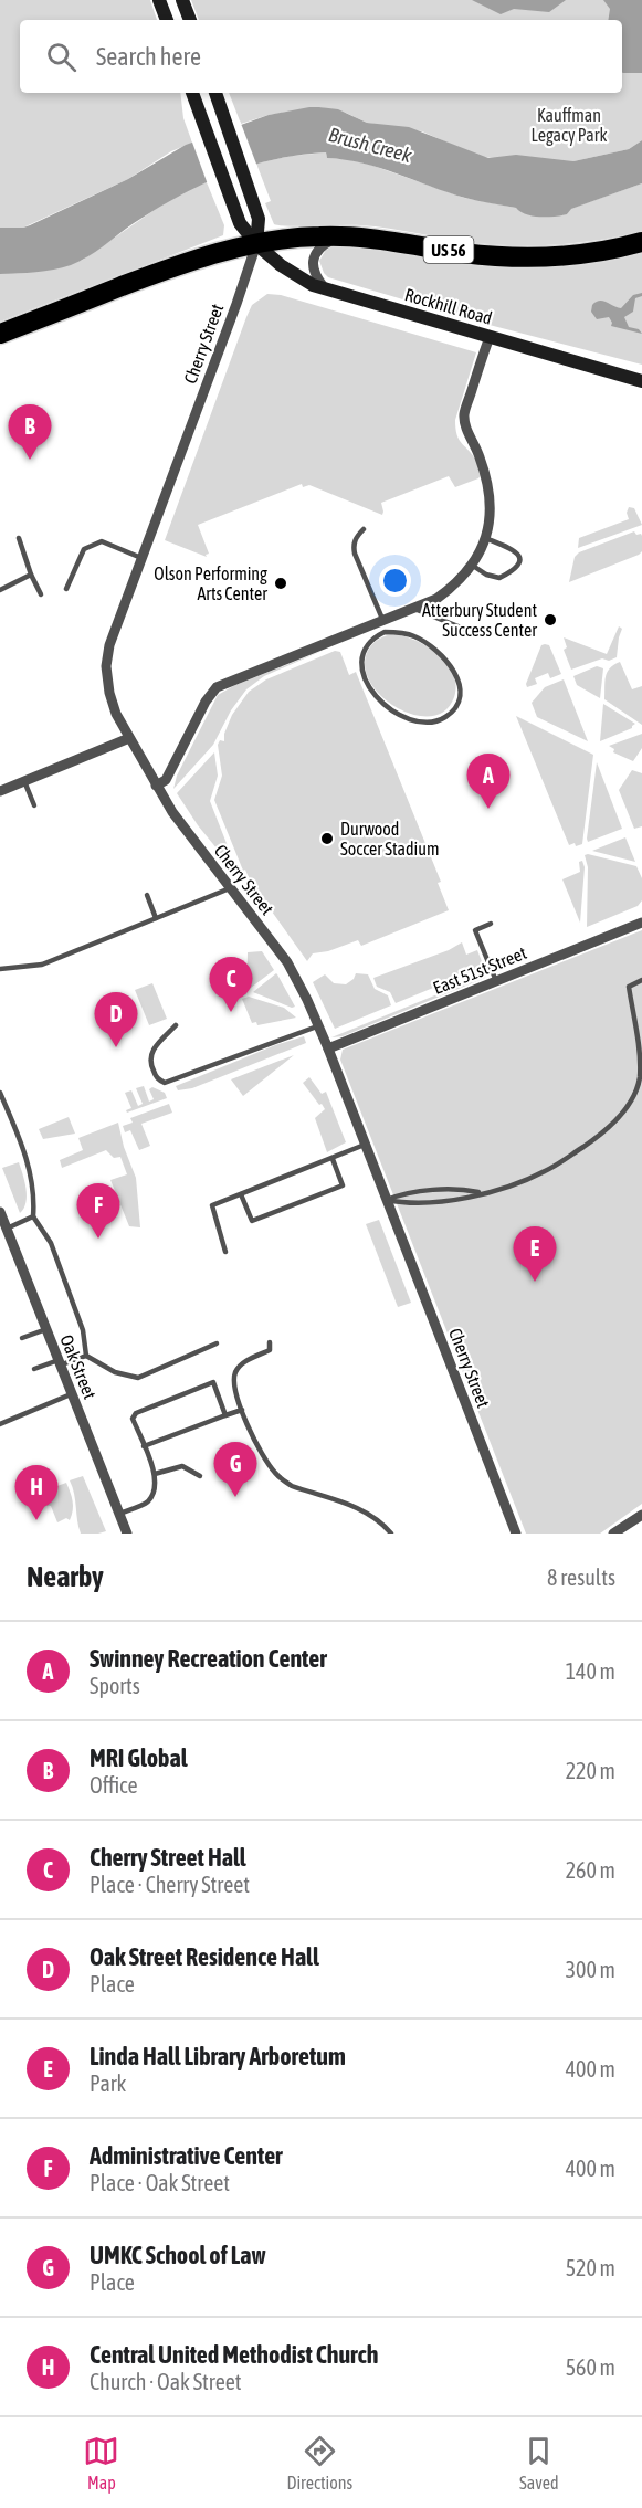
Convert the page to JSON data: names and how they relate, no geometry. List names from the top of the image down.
{
  "streets": {
    "highway": ["US 56"],
    "main road": ["Rockhill Road"],
    "street": ["Cherry Street", "East 51st Street", "Oak Street"]
  },
  "crossings": [
    ["US 56", "Rockhill Road"],
    ["US 56", "Cherry Street"],
    ["Rockhill Road", "Cherry Street"],
    ["Cherry Street", "East 51st Street"]
  ],
  "water": ["Brush Creek"],
  "parks": ["Kauffman Legacy Park"],
  "places": ["Olson Performing Arts Center", "Atterbury Student Success Center", "Durwood Soccer Stadium"],
  "page": {
    "search": "Search here",
    "pins": [
      "B",
      "A",
      "C",
      "D",
      "F",
      "E",
      "G",
      "H"
    ],
    "heading": ["Nearby", "8 results"],
    "list": [
      {
        "mark": "A",
        "name": "Swinney Recreation Center",
        "note": "Sports",
        "value": "140 m"
      },
      {
        "mark": "B",
        "name": "MRI Global",
        "note": "Office",
        "value": "220 m"
      },
      {
        "mark": "C",
        "name": "Cherry Street Hall",
        "note": "Place · Cherry Street",
        "value": "260 m"
      },
      {
        "mark": "D",
        "name": "Oak Street Residence Hall",
        "note": "Place",
        "value": "300 m"
      },
      {
        "mark": "E",
        "name": "Linda Hall Library Arboretum",
        "note": "Park",
        "value": "400 m"
      },
      {
        "mark": "F",
        "name": "Administrative Center",
        "note": "Place · Oak Street",
        "value": "400 m"
      },
      {
        "mark": "G",
        "name": "UMKC School of Law",
        "note": "Place",
        "value": "520 m"
      },
      {
        "mark": "H",
        "name": "Central United Methodist Church",
        "note": "Church · Oak Street",
        "value": "560 m"
      }
    ],
    "nav": ["Map", "Directions", "Saved"]
  }
}
